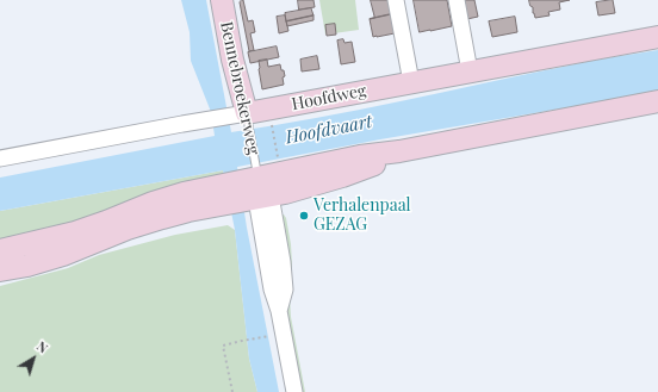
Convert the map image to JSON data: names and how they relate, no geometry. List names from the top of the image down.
{
  "streets": {
    "street": ["Bennebroekerweg", "Hoofdweg"]
  },
  "crossings": [
    ["Bennebroekerweg", "Hoofdweg"]
  ],
  "water": ["Hoofdvaart"],
  "places": ["Verhalenpaal GEZAG"],
  "north": "top right"
}
